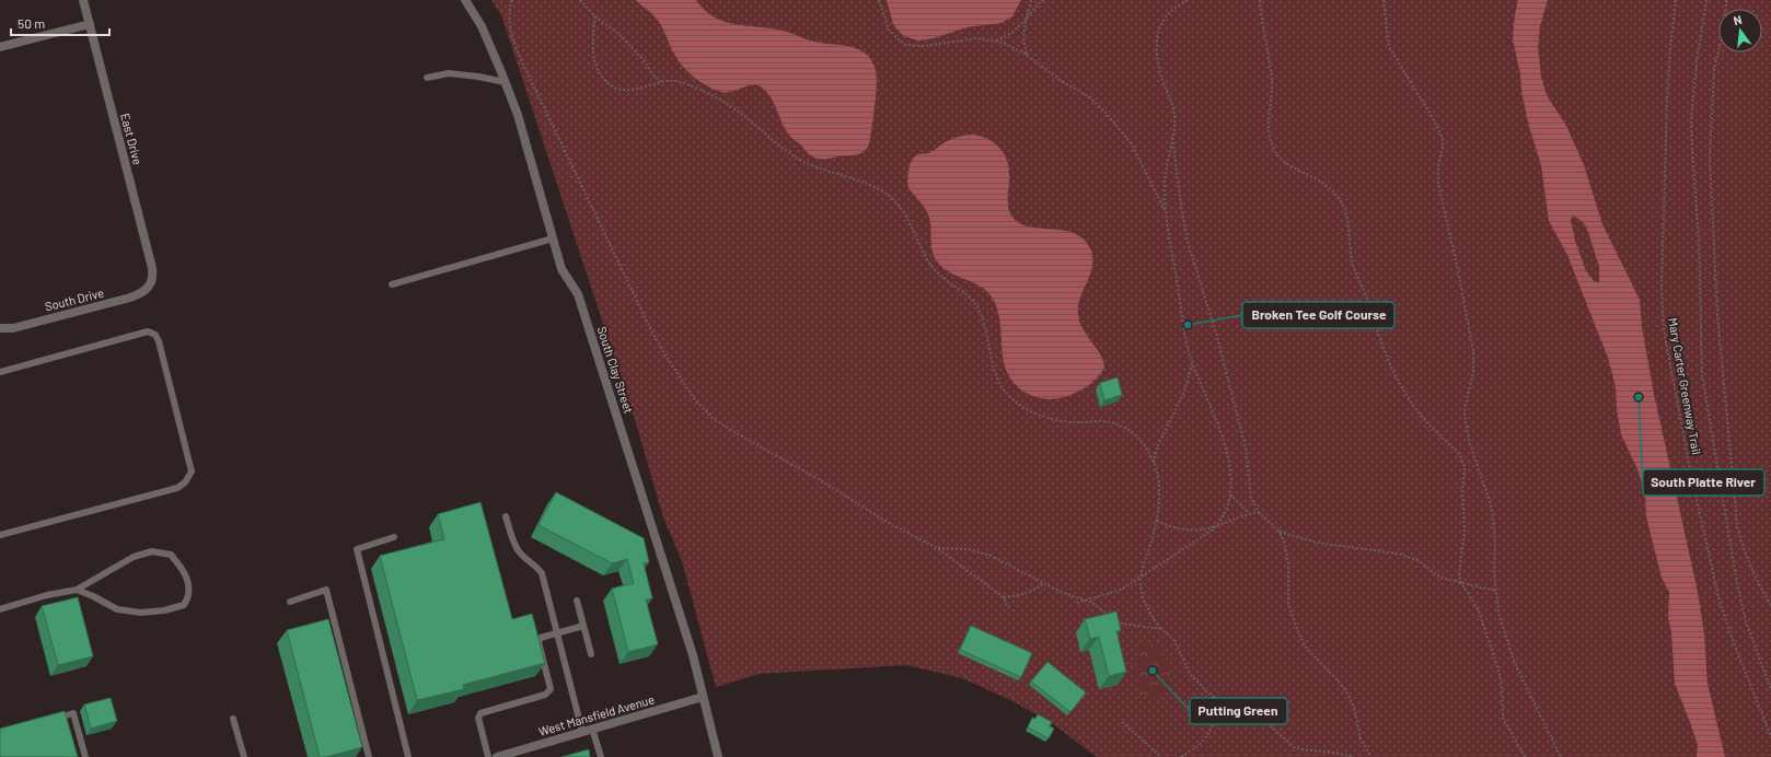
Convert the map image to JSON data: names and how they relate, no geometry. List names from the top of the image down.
{
  "streets": {
    "street": [
      "East Drive",
      "South Drive",
      "South Clay Street",
      "West Mansfield Avenue"
    ],
    "path": ["Mary Carter Greenway Trail"]
  },
  "crossings": [
    ["East Drive", "South Drive"],
    ["South Clay Street", "West Mansfield Avenue"]
  ],
  "places": ["Broken Tee Golf Course", "South Platte River", "Putting Green"],
  "scale_bar": "50 m",
  "north": "top"
}
